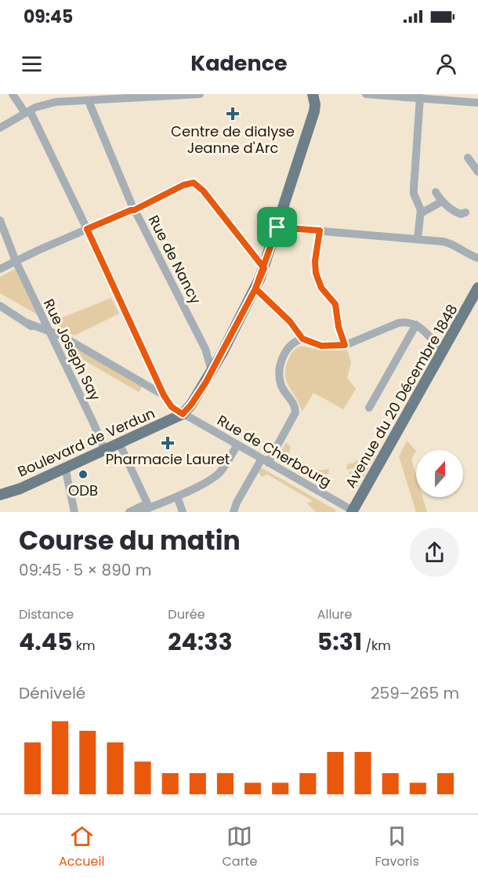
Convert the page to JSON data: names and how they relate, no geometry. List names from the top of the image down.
{
  "streets": {
    "main road": ["Avenue du 20 Décembre 1848", "Boulevard de Verdun"],
    "street": ["Rue de Nancy", "Rue Joseph Say", "Rue de Cherbourg"]
  },
  "crossings": [
    ["Rue Joseph Say", "Boulevard de Verdun"],
    ["Avenue du 20 Décembre 1848", "Rue de Cherbourg"],
    ["Boulevard de Verdun", "Rue de Cherbourg"]
  ],
  "places": {
    "health": ["Centre de dialyse Jeanne d'Arc", "Pharmacie Lauret"],
    "other": ["ODB"]
  },
  "north": "top",
  "page": {
    "status": "09:45",
    "header": "Kadence",
    "heading": ["Course du matin", "09:45 · 5 × 890 m"],
    "stats": [
      ["Distance", "4.45 km"],
      ["Durée", "24:33"],
      ["Allure", "5:31 /km"]
    ],
    "chart": ["Dénivelé", "259–265 m"],
    "tabs": ["Accueil", "Carte", "Favoris"]
  }
}
